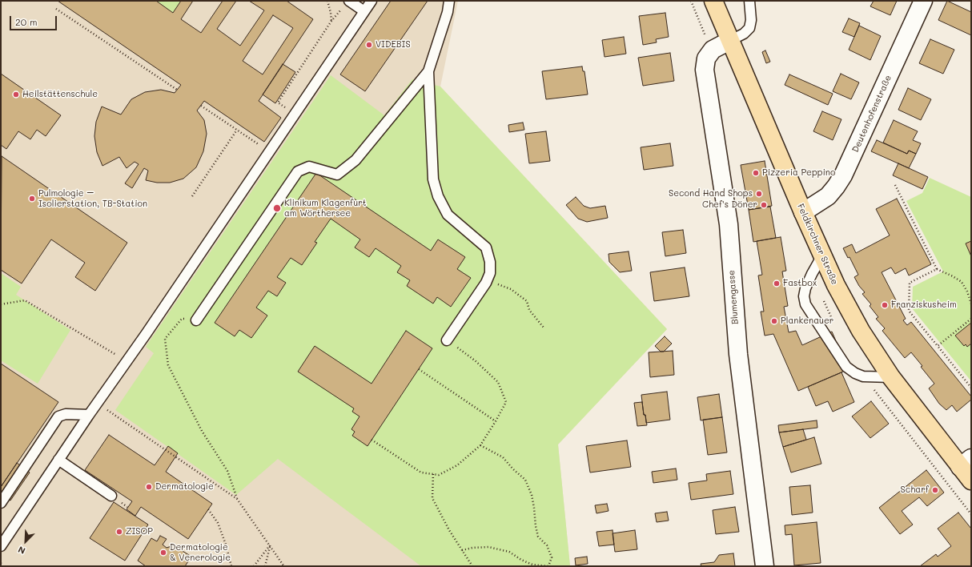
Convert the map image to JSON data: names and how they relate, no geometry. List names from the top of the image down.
{
  "streets": {
    "main road": ["Feldkirchner Straße"],
    "street": ["Deutenhofenstraße", "Blumengasse"]
  },
  "crossings": [
    ["Deutenhofenstraße", "Feldkirchner Straße"]
  ],
  "places": [
    "VIDEBIS",
    "Heilstättenschule",
    "Pizzeria Peppino",
    "Second Hand Shops",
    "Pulmologie – Isolierstation, TB-Station",
    "Chef's Döner",
    "Klinikum Klagenfurt am Wörthersee",
    "Fastbox",
    "Franziskusheim",
    "Plankenauer",
    "Dermatologie",
    "Scharf",
    "ZISOP",
    "Dermatologie & Venerologie"
  ],
  "scale_bar": "20 m",
  "north": "bottom left"
}
